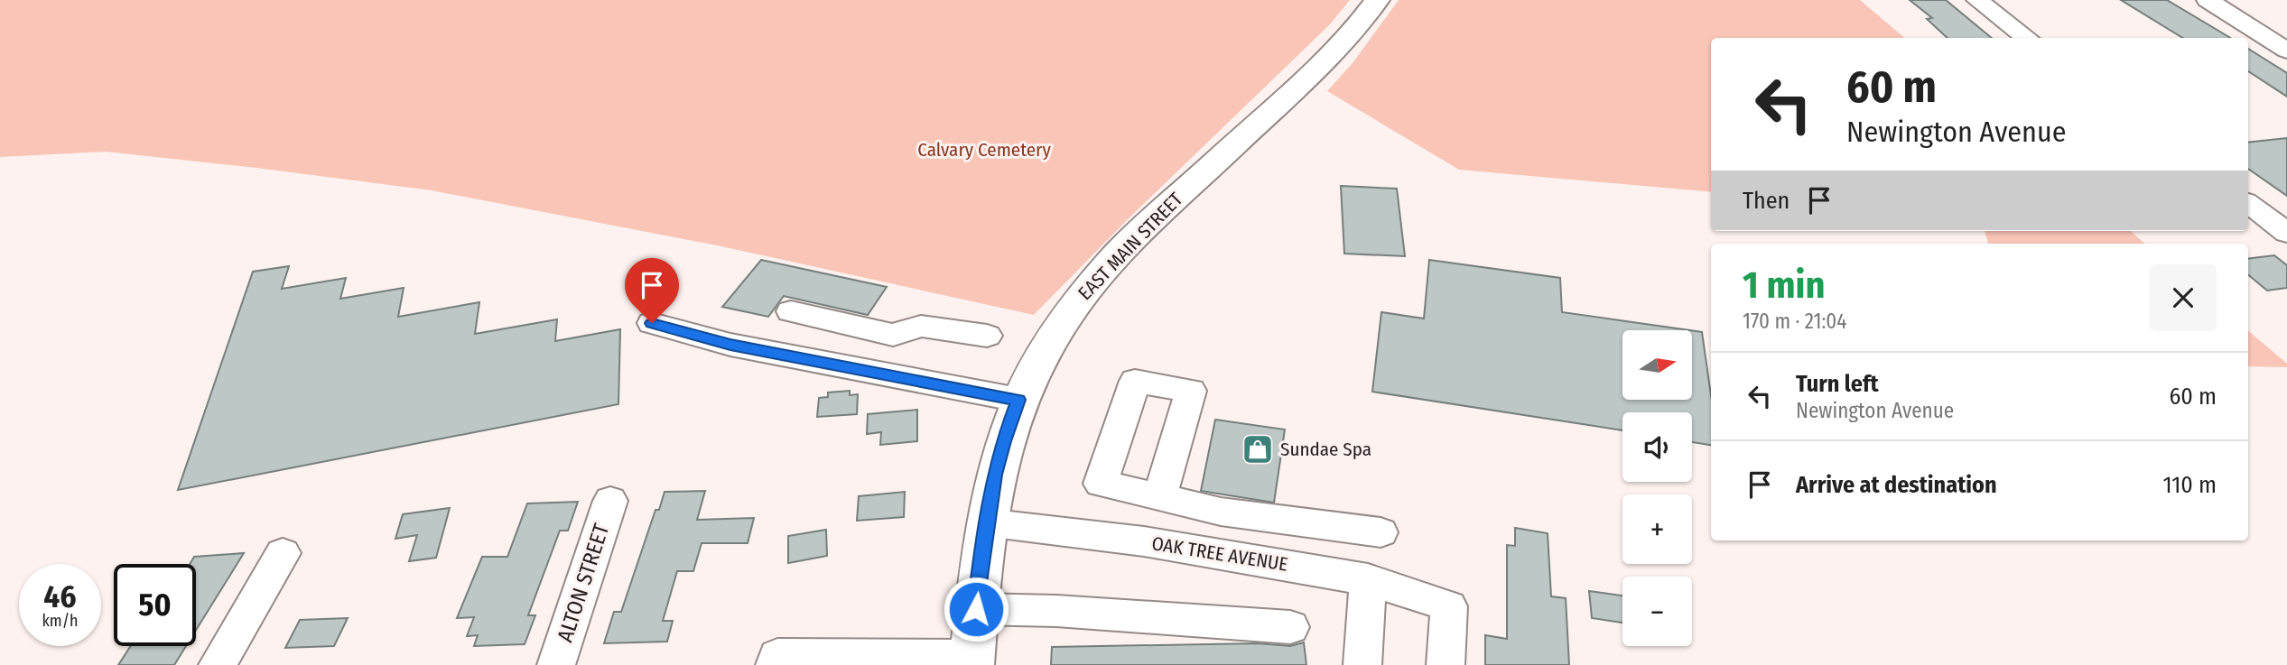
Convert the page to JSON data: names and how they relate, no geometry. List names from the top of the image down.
{
  "streets": {
    "main road": ["EAST MAIN STREET"],
    "street": ["OAK TREE AVENUE", "ALTON STREET"]
  },
  "crossings": [
    ["EAST MAIN STREET", "OAK TREE AVENUE"]
  ],
  "parks": ["Calvary Cemetery"],
  "places": {
    "shop": ["Sundae Spa"]
  },
  "north": "right",
  "page": {
    "turn": ["60 m", "Newington Avenue"],
    "then": "Then",
    "heading": ["1 min", "170 m · 21:04"],
    "map_buttons": ["+", "−"],
    "list": [
      {
        "name": "Turn left",
        "note": "Newington Avenue",
        "value": "60 m"
      },
      {
        "name": "Arrive at destination",
        "value": "110 m"
      }
    ],
    "speed": "46 km/h",
    "limit": "50"
  }
}
